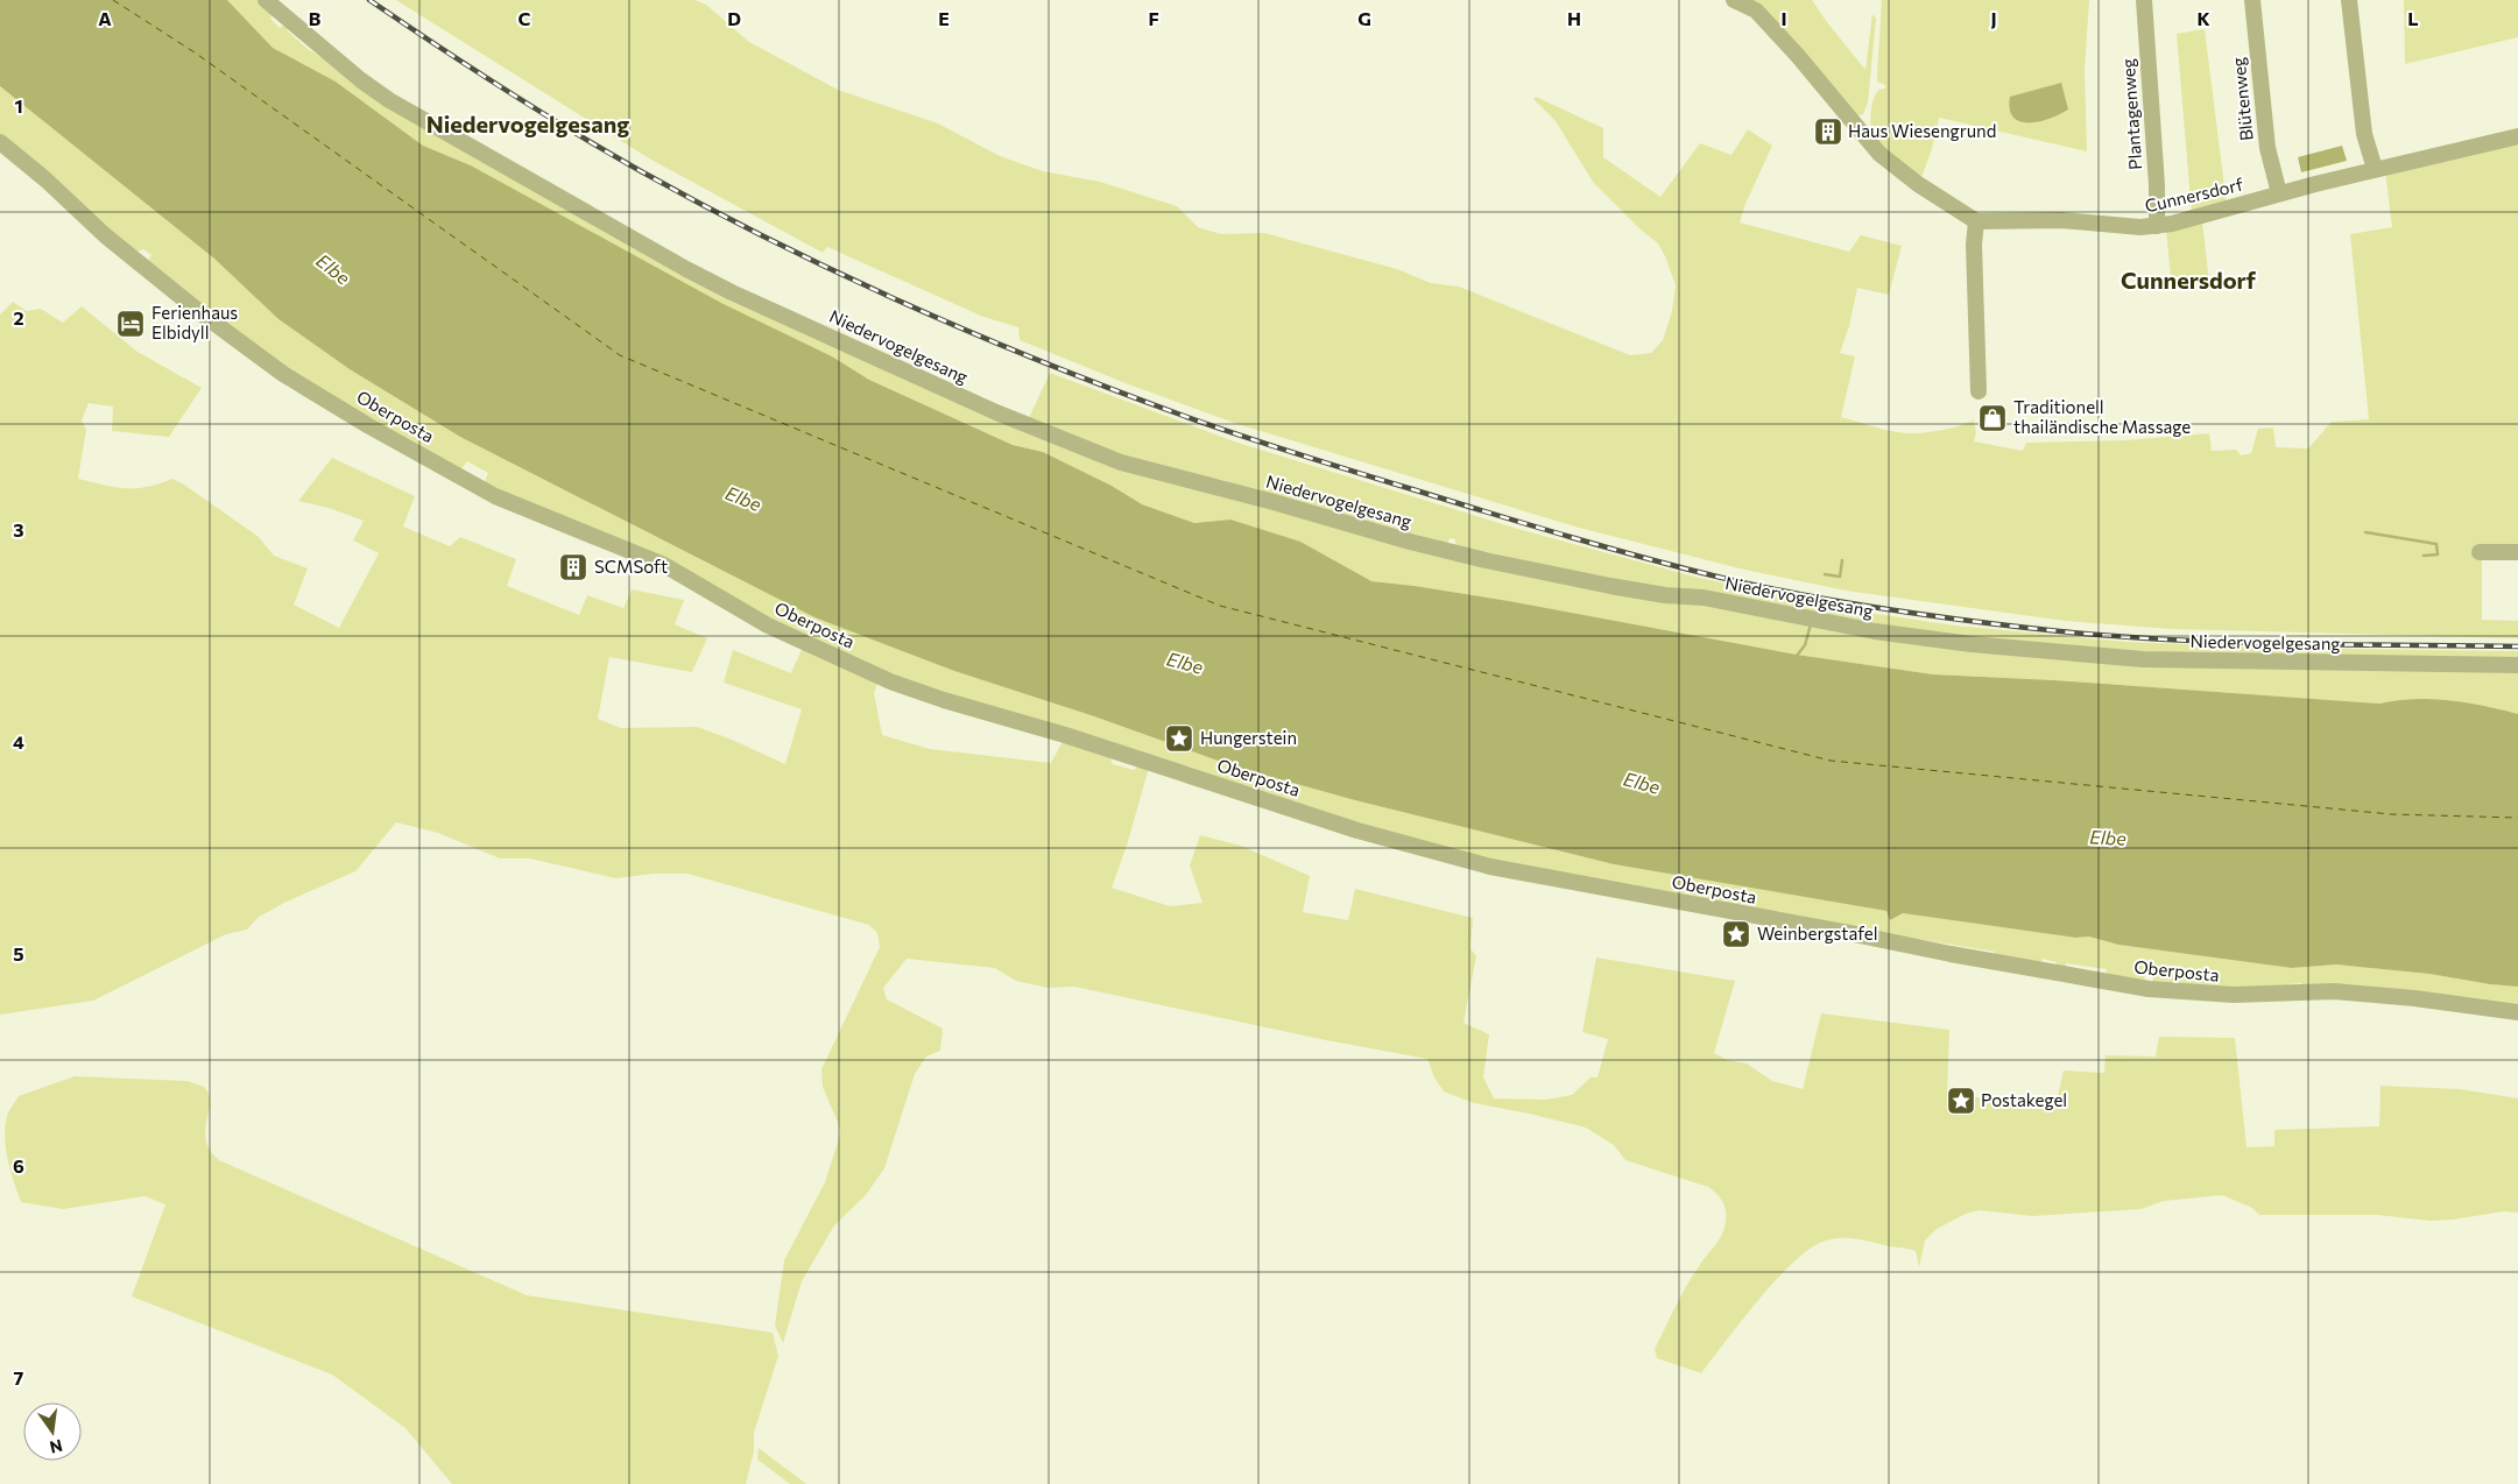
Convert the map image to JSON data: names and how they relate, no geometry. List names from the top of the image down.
{
  "streets": {
    "street": [
      "Blütenweg",
      "Plantagenweg",
      "Cunnersdorf",
      "Niedervogelgesang",
      "Oberposta"
    ]
  },
  "crossings": [
    ["Blütenweg", "Cunnersdorf"],
    ["Plantagenweg", "Cunnersdorf"]
  ],
  "districts": ["Niedervogelgesang", "Cunnersdorf"],
  "water": ["Elbe"],
  "places": {
    "building": ["Haus Wiesengrund", "SCMSoft"],
    "hotel": ["Ferienhaus Elbidyll"],
    "shop": ["Traditionell thailändische Massage"],
    "place": ["Hungerstein", "Weinbergstafel", "Postakegel"]
  },
  "north": "bottom",
  "grid": {
    "columns": [
      "A",
      "B",
      "C",
      "D",
      "E",
      "F",
      "G",
      "H",
      "I",
      "J",
      "K",
      "L"
    ],
    "rows": [
      "1",
      "2",
      "3",
      "4",
      "5",
      "6",
      "7"
    ]
  }
}
